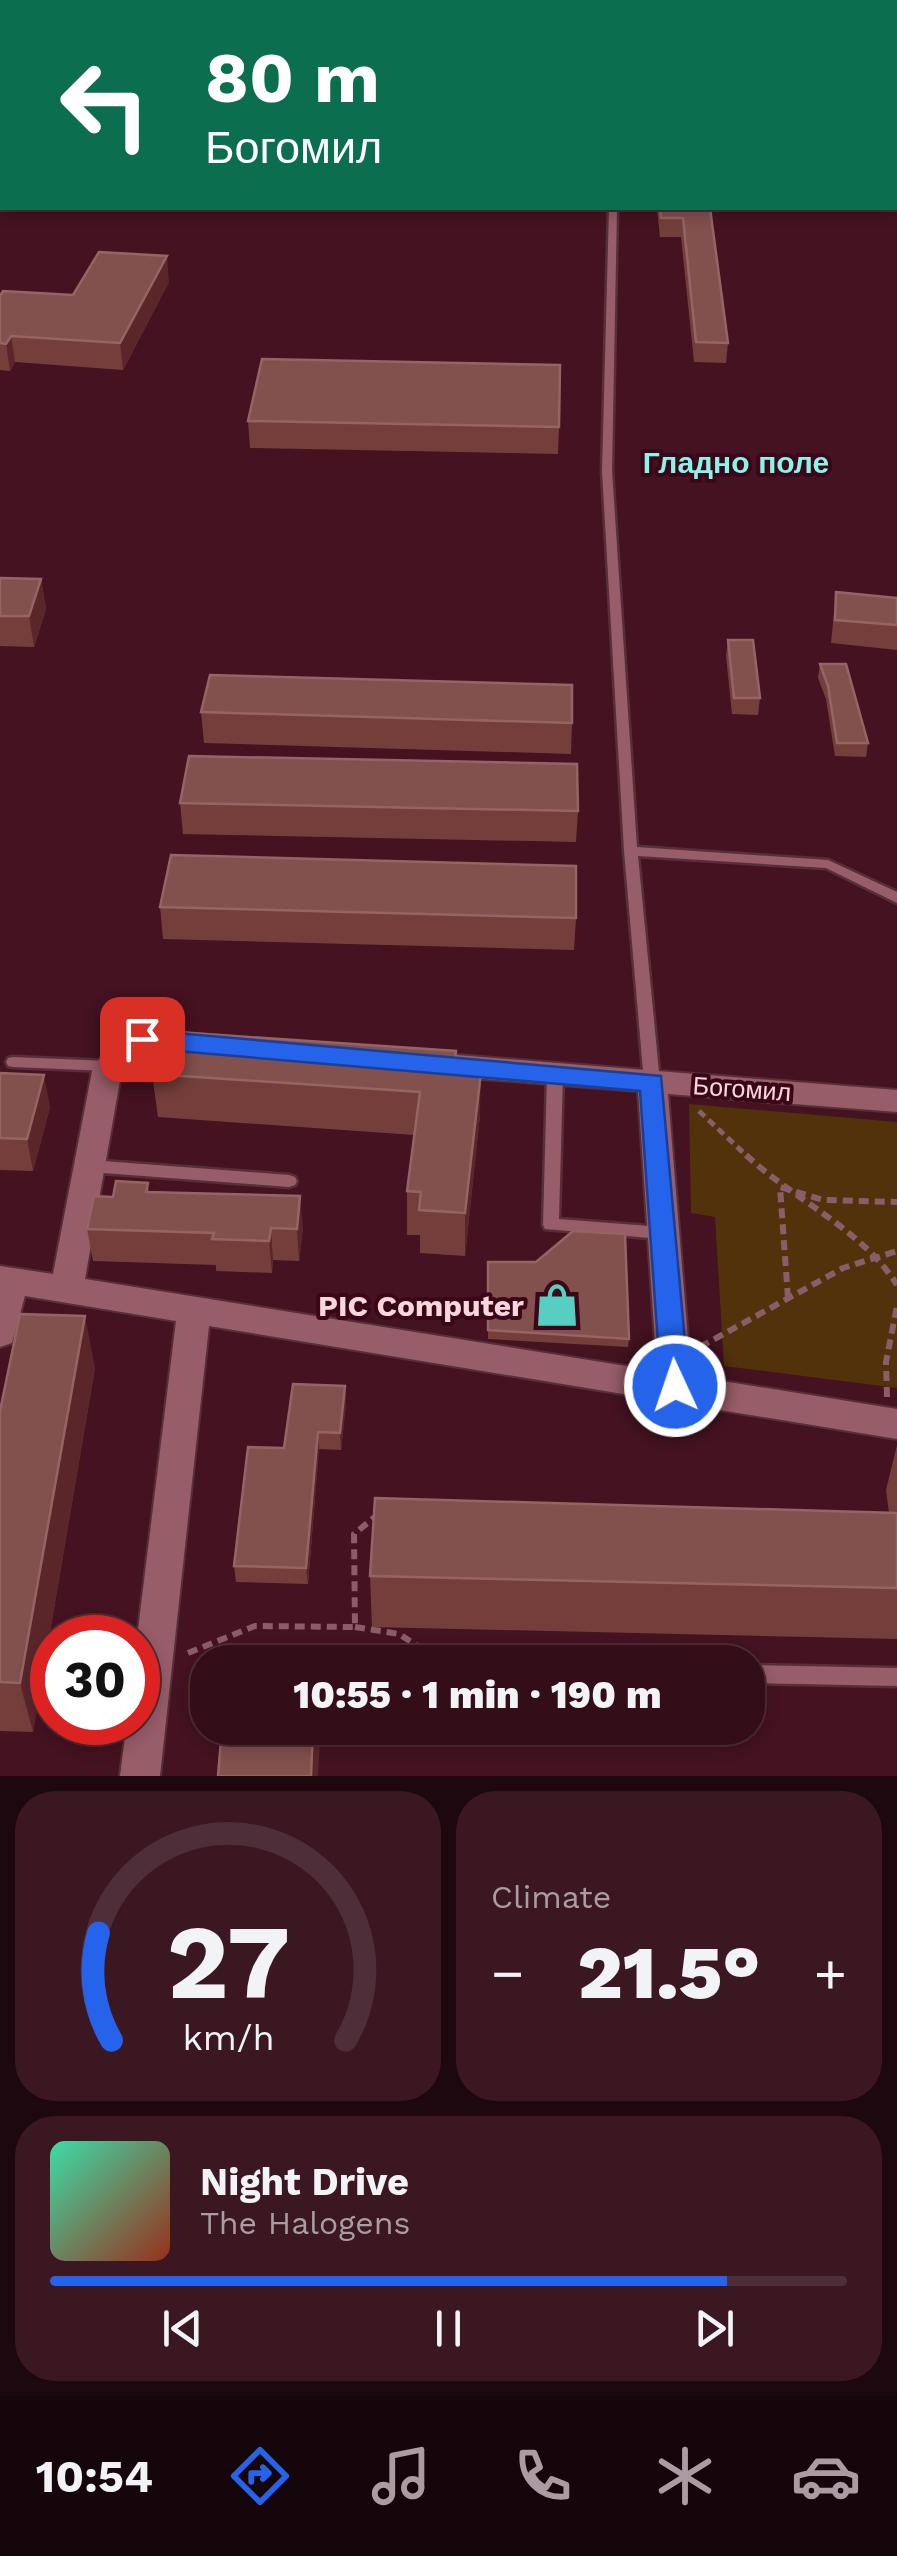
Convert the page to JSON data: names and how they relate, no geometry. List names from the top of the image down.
{
  "streets": {
    "street": ["Богомил"]
  },
  "districts": ["Гладно поле"],
  "places": {
    "shop": ["PIC Computer"]
  },
  "page": {
    "turn": ["80 m", "Богомил"],
    "limit": "30",
    "trip": "10:55 · 1 min · 190 m",
    "tile": "Climate",
    "heat": ["−", "21.5°", "+"],
    "song": ["Night Drive", "The Halogens"],
    "tabs": "10:54",
    "gauge": ["27", "km/h"]
  }
}
